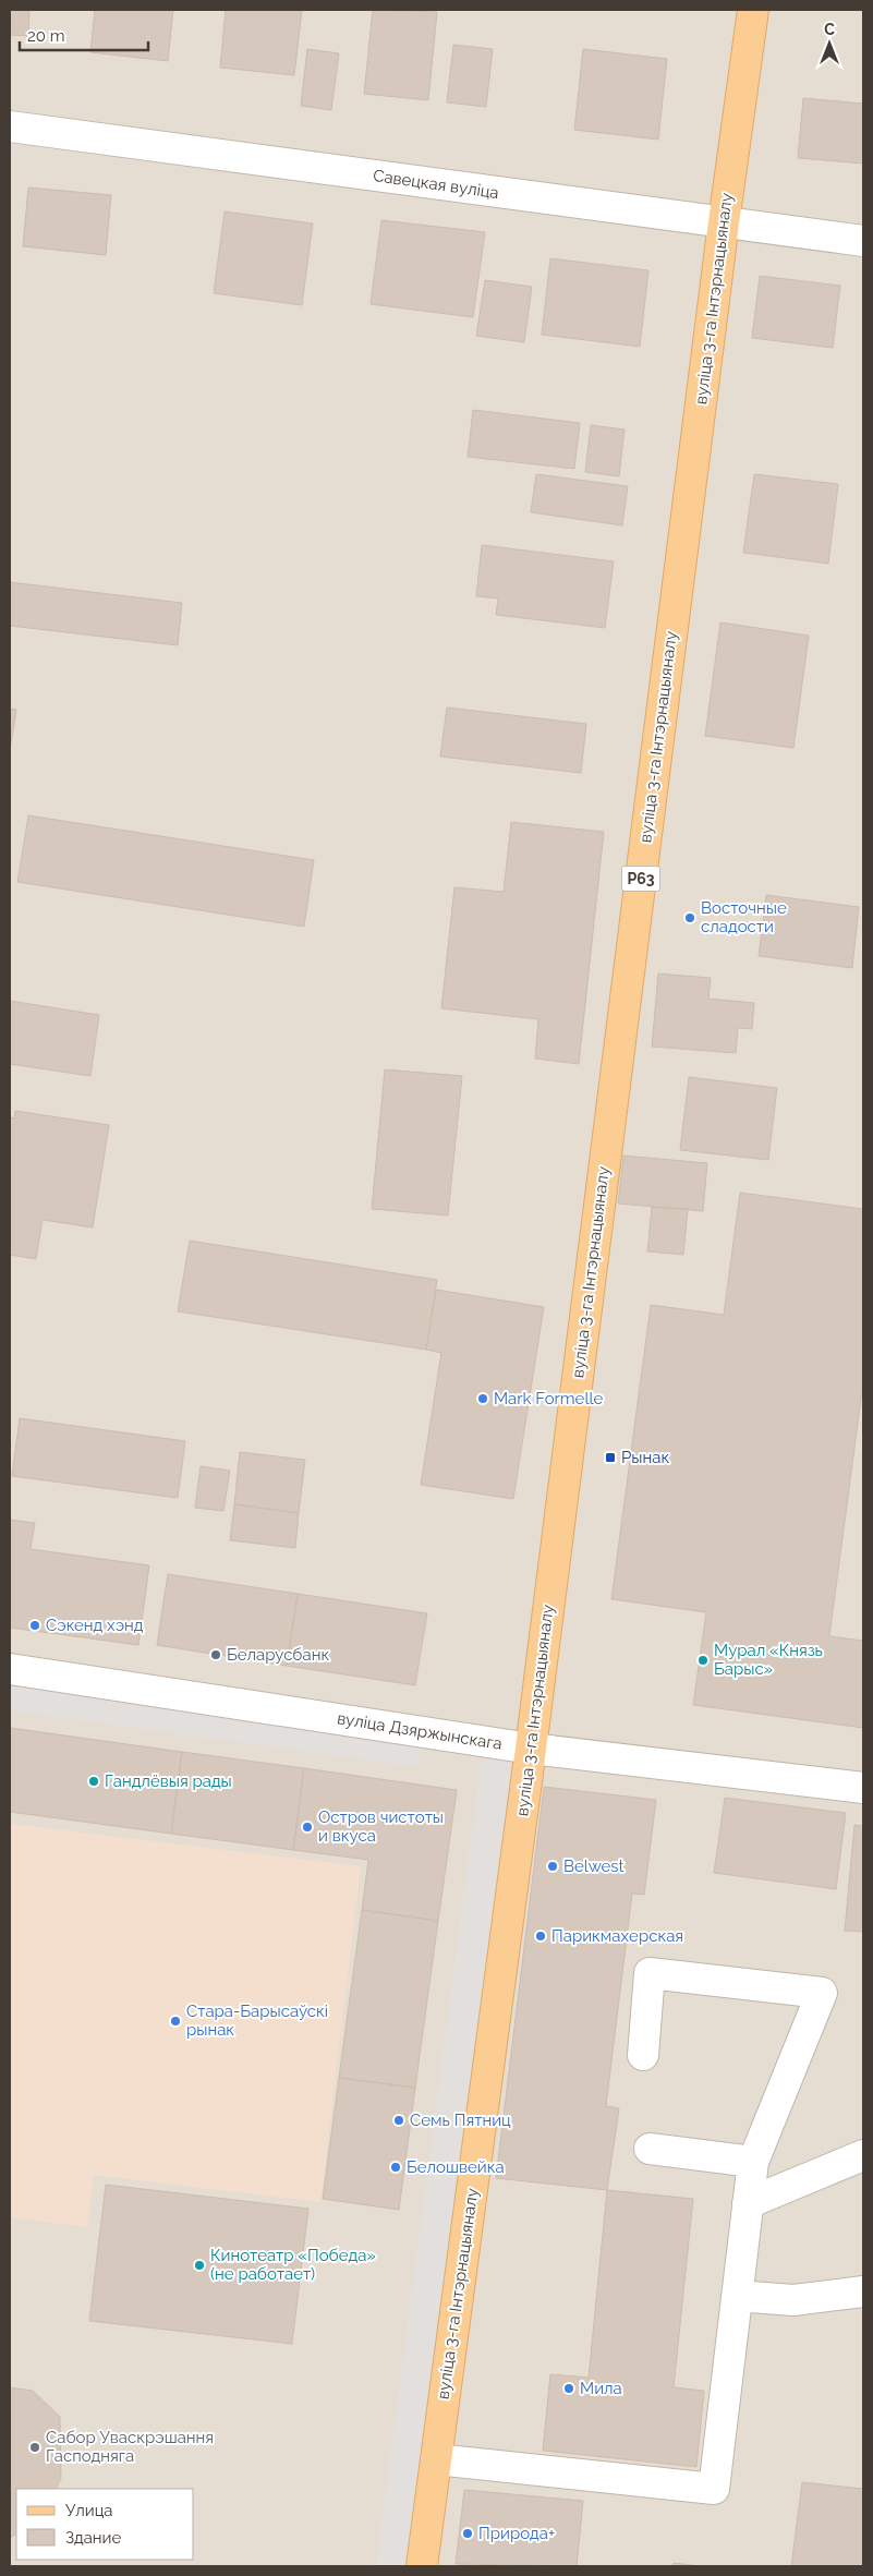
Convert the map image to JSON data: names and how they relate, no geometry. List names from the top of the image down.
{
  "streets": {
    "main road": ["вуліца 3-га Інтэрнацыяналу", "Р63"],
    "street": ["Савецкая вуліца", "вуліца Дзяржынскага"]
  },
  "crossings": [
    ["Савецкая вуліца", "вуліца 3-га Інтэрнацыяналу"],
    ["вуліца 3-га Інтэрнацыяналу", "вуліца Дзяржынскага"]
  ],
  "places": {
    "other": [
      "Восточные сладости",
      "Mark Formelle",
      "Сэкенд хэнд",
      "Беларусбанк",
      "Мурал «Князь Барыс»",
      "Гандлёвыя рады",
      "Остров чистоты и вкуса",
      "Belwest",
      "Парикмахерская",
      "Стара-Барысаўскі рынак",
      "Семь Пятниц",
      "Белошвейка",
      "Кинотеатр «Победа» (не работает)",
      "Мила",
      "Сабор Уваскрэшання Гасподняга",
      "Природа+"
    ],
    "transit": ["Рынак"]
  },
  "legend": ["Улица", "Здание"],
  "scale_bar": "20 m",
  "north": "top"
}
